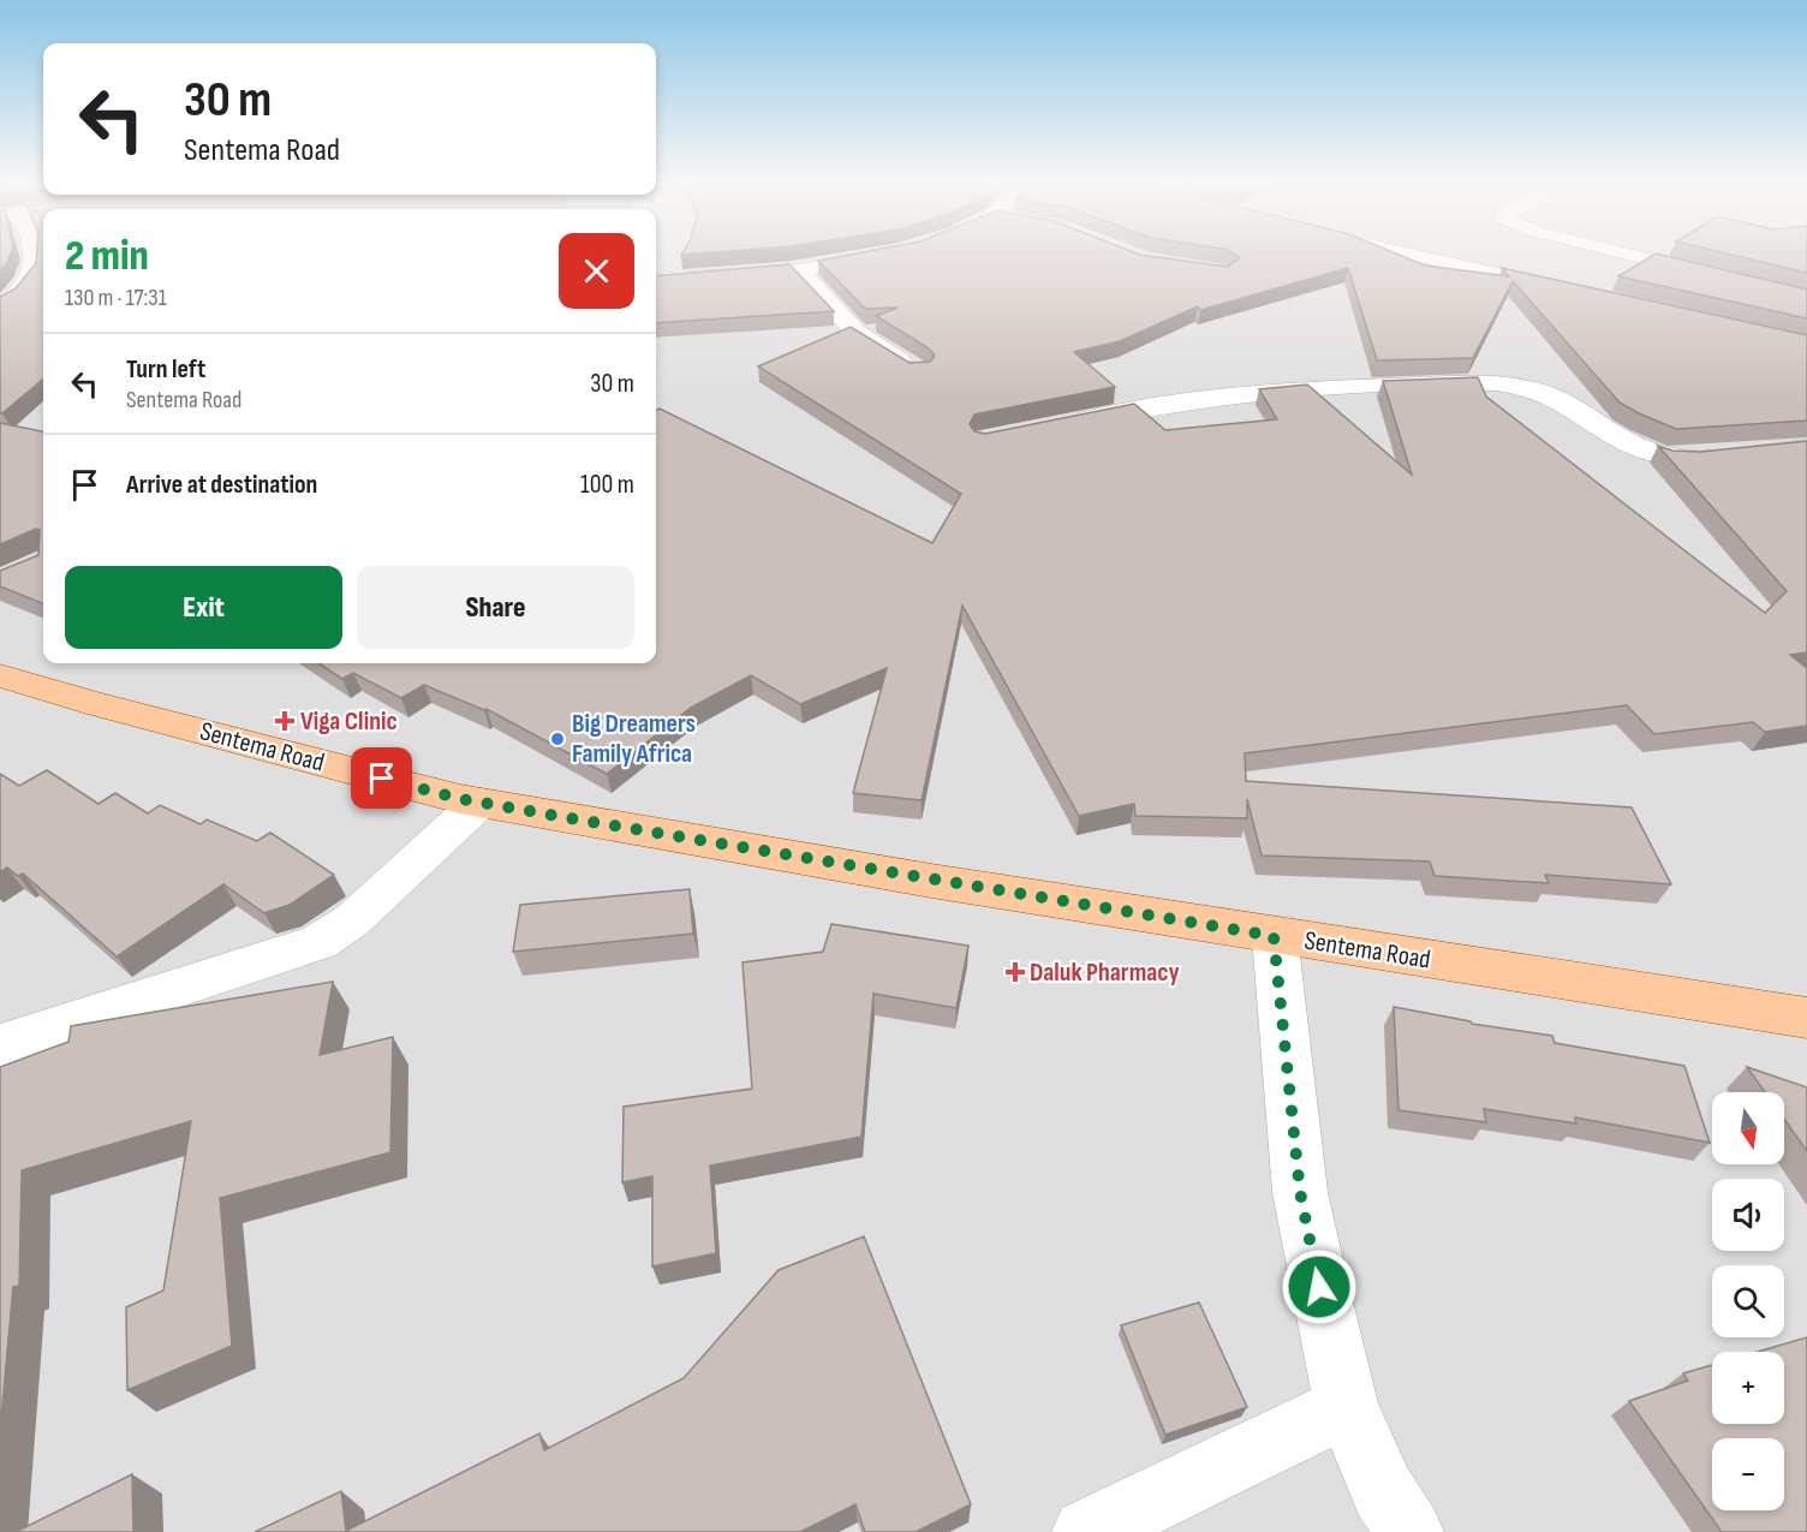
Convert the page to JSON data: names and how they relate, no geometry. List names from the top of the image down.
{
  "streets": {
    "main road": ["Sentema Road"]
  },
  "places": {
    "health": ["Viga Clinic", "Daluk Pharmacy"],
    "other": ["Big Dreamers Family Africa"]
  },
  "north": "bottom",
  "page": {
    "turn": ["30 m", "Sentema Road"],
    "heading": ["2 min", "130 m · 17:31"],
    "list": [
      {
        "name": "Turn left",
        "note": "Sentema Road",
        "value": "30 m"
      },
      {
        "name": "Arrive at destination",
        "value": "100 m"
      }
    ],
    "buttons": ["Exit", "Share"],
    "map_buttons": ["+", "−"]
  }
}
